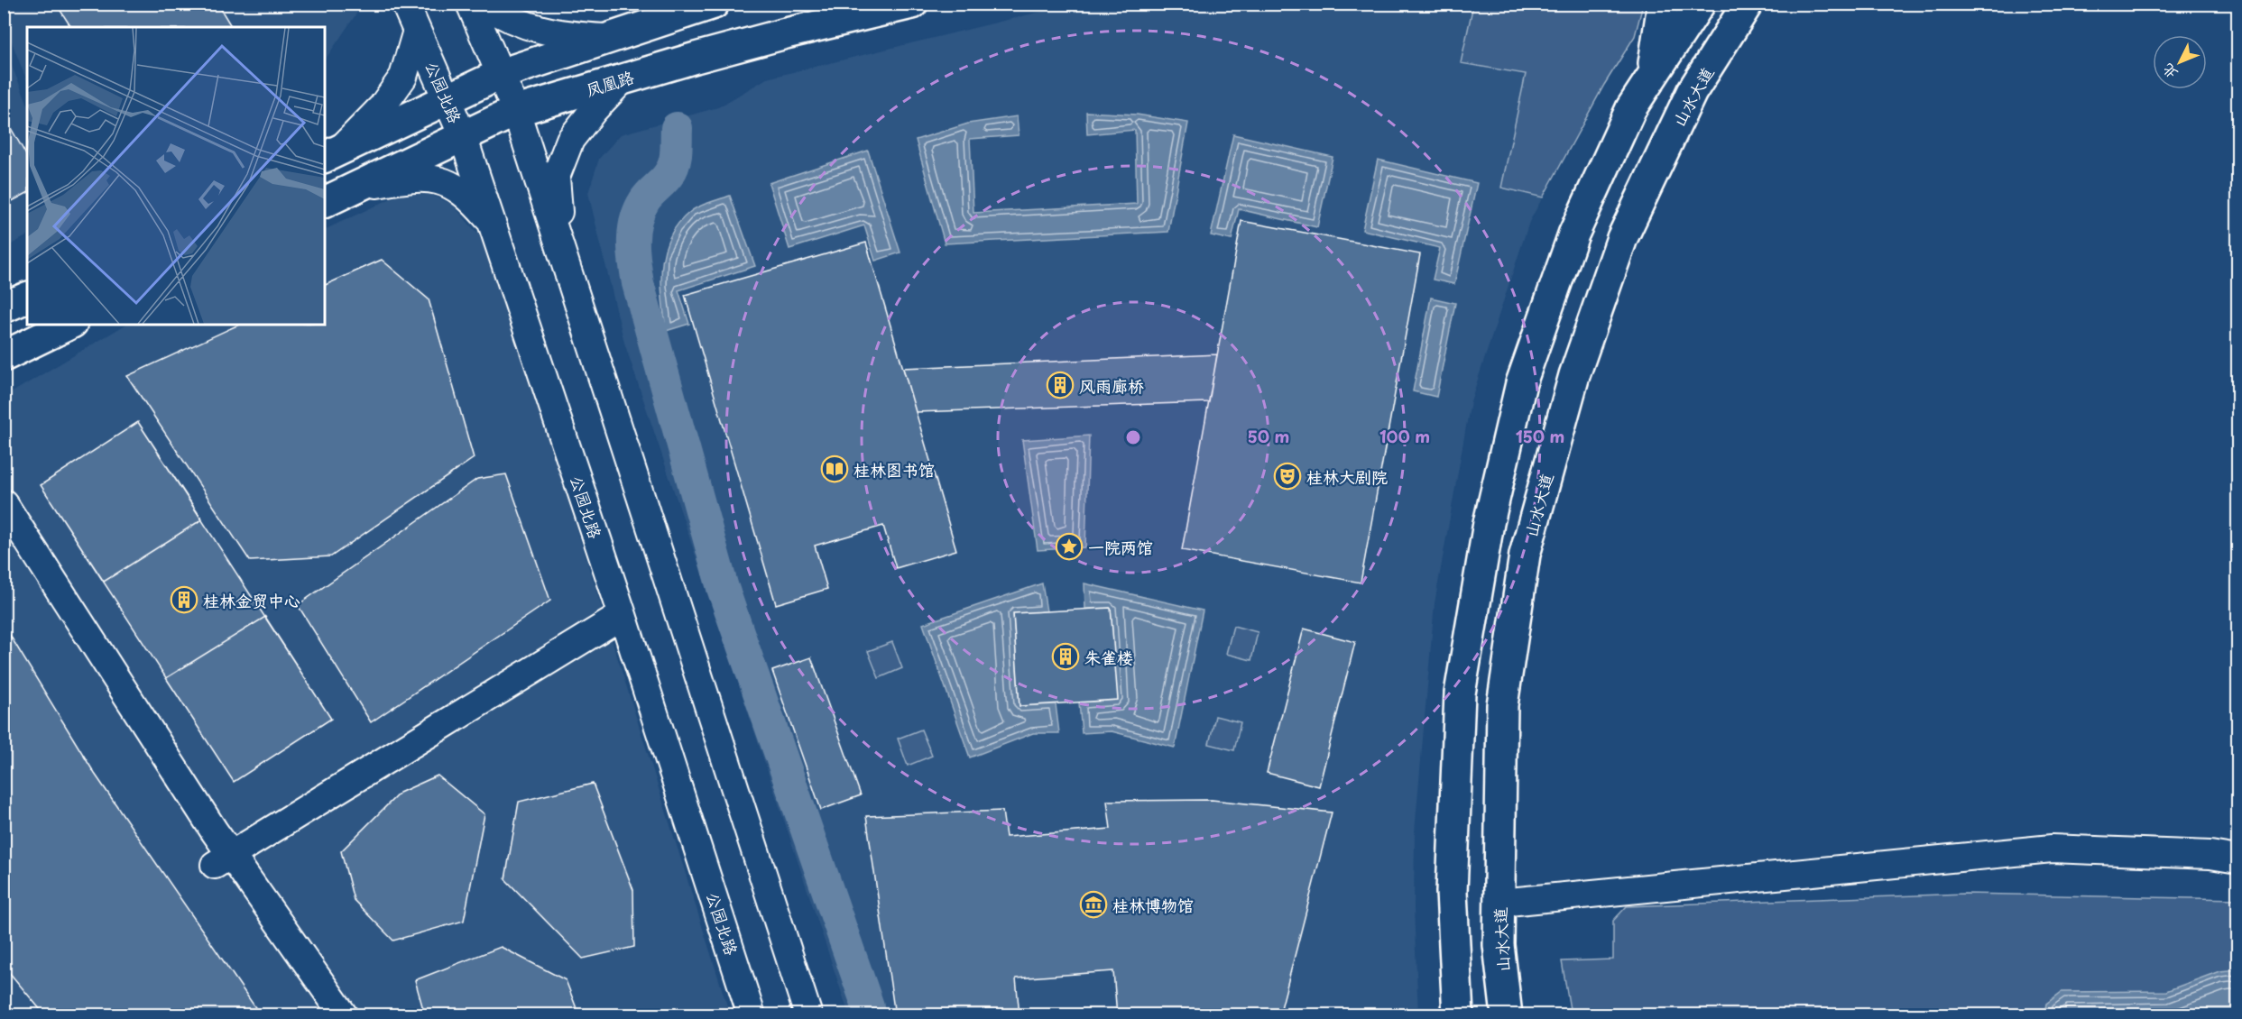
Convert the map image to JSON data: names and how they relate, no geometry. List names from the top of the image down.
{
  "streets": {
    "main road": ["凤凰路", "公园北路", "山水大道"]
  },
  "crossings": [
    ["凤凰路", "公园北路"]
  ],
  "places": {
    "building": ["风雨廊桥", "桂林金贸中心", "朱雀楼"],
    "library": ["桂林图书馆"],
    "theatre": ["桂林大剧院"],
    "place": ["一院两馆"],
    "museum": ["桂林博物馆"]
  },
  "north": "bottom left",
  "rings": ["50 m", "100 m", "150 m"]
}
